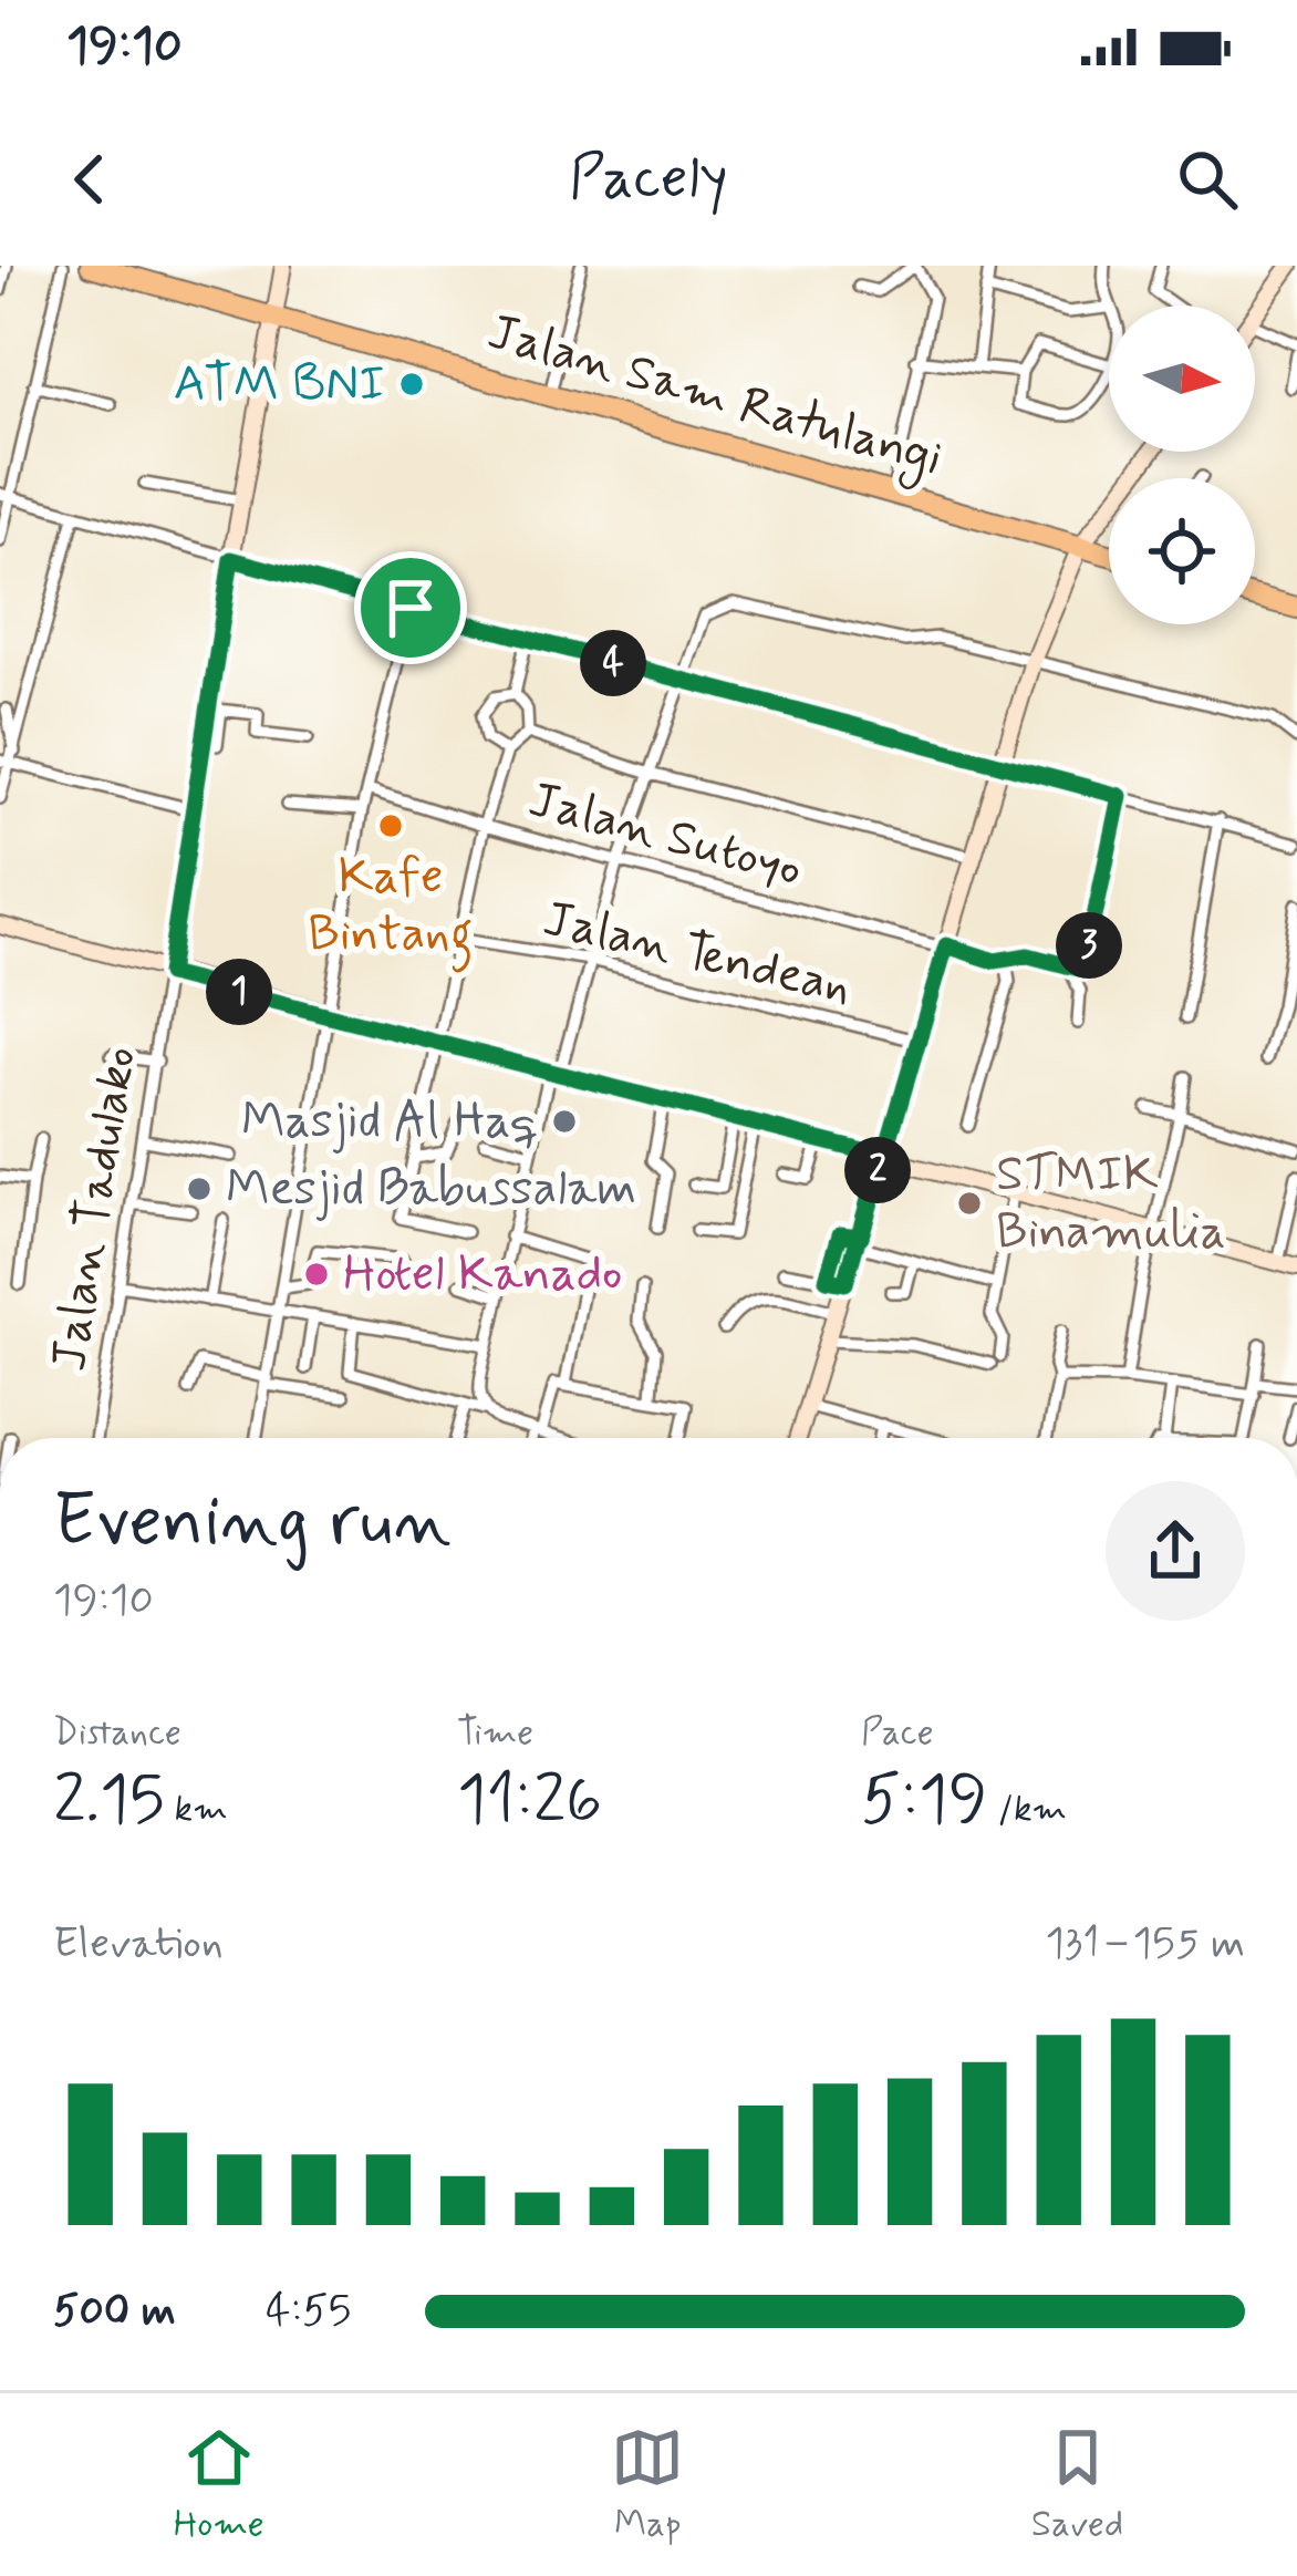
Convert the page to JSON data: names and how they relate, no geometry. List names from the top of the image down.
{
  "streets": {
    "highway": ["Jalan Sam Ratulangi"],
    "street": ["Jalan Sutoyo", "Jalan Tendean", "Jalan Tadulako"]
  },
  "places": [
    "ATM BNI",
    "Kafe Bintang",
    "Masjid Al Haq",
    "Mesjid Babussalam",
    "STMIK Binamulia",
    "Hotel Kanado"
  ],
  "north": "right",
  "page": {
    "status": "19:10",
    "header": "Pacely",
    "pins": [
      "4",
      "3",
      "1",
      "2"
    ],
    "heading": ["Evening run", "19:10"],
    "stats": [
      ["Distance", "2.15 km"],
      ["Time", "11:26"],
      ["Pace", "5:19 /km"]
    ],
    "chart": ["Elevation", "131–155 m"],
    "list": [
      {
        "name": "500 m",
        "note": "4:55"
      }
    ],
    "tabs": ["Home", "Map", "Saved"]
  }
}
